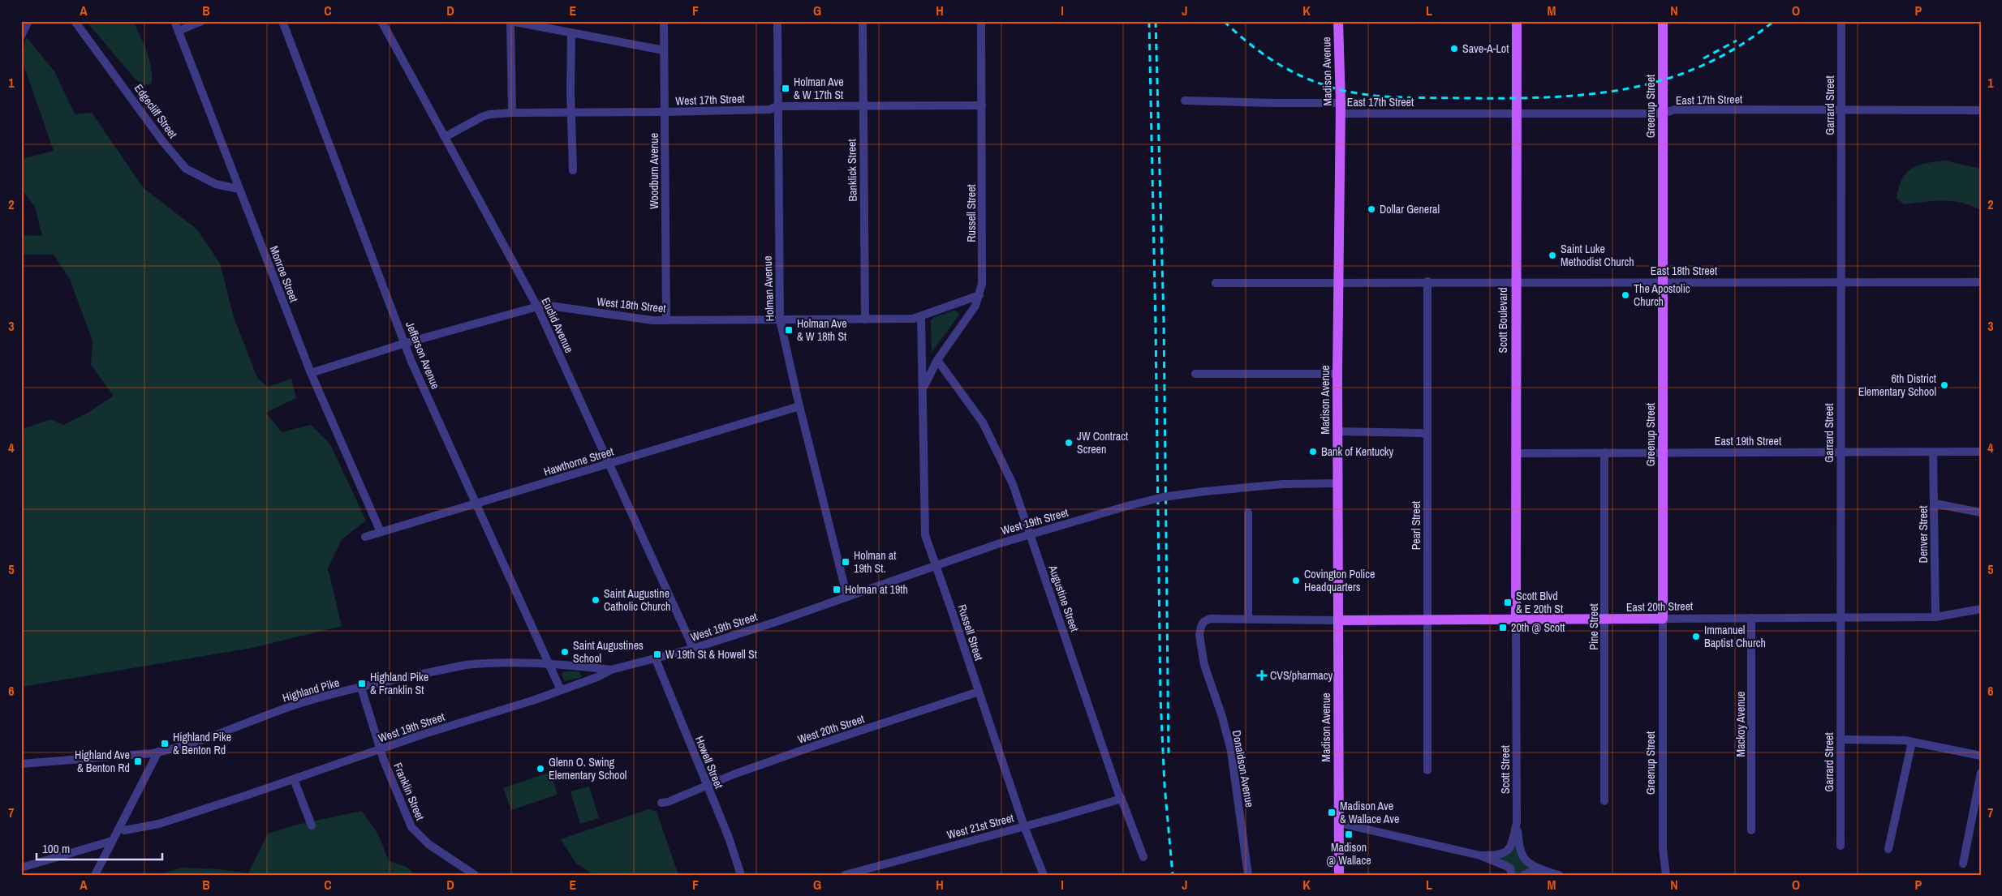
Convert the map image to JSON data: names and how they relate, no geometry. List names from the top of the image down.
{
  "streets": {
    "main road": [
      "Madison Avenue",
      "Greenup Street",
      "Scott Boulevard",
      "East 20th Street"
    ],
    "street": [
      "West 17th Street",
      "East 17th Street",
      "Garrard Street",
      "Edgecliff Street",
      "Banklick Street",
      "Woodburn Avenue",
      "Russell Street",
      "East 18th Street",
      "Monroe Street",
      "Holman Avenue",
      "West 18th Street",
      "Euclid Avenue",
      "Jefferson Avenue",
      "East 19th Street",
      "Hawthorne Street",
      "West 19th Street",
      "Pearl Street",
      "Denver Street",
      "Augustine Street",
      "Pine Street",
      "Highland Pike",
      "Mackoy Avenue",
      "West 20th Street",
      "Howell Street",
      "Donaldson Avenue",
      "Scott Street",
      "Franklin Street",
      "West 21st Street"
    ]
  },
  "crossings": [
    ["Madison Avenue", "East 17th Street"],
    ["Madison Avenue", "East 18th Street"],
    ["Madison Avenue", "West 19th Street"],
    ["Madison Avenue", "East 20th Street"],
    ["West 17th Street", "Banklick Street"],
    ["West 17th Street", "Woodburn Avenue"],
    ["West 17th Street", "Russell Street"],
    ["West 17th Street", "Holman Avenue"],
    ["West 17th Street", "Euclid Avenue"],
    ["East 17th Street", "Garrard Street"],
    ["East 17th Street", "Greenup Street"],
    ["East 17th Street", "Scott Boulevard"],
    ["Garrard Street", "East 18th Street"],
    ["Garrard Street", "East 19th Street"],
    ["Garrard Street", "East 20th Street"],
    ["Greenup Street", "East 18th Street"],
    ["Greenup Street", "East 19th Street"],
    ["Greenup Street", "East 20th Street"],
    ["Edgecliff Street", "Monroe Street"],
    ["Banklick Street", "West 18th Street"],
    ["Woodburn Avenue", "West 18th Street"],
    ["Russell Street", "West 18th Street"],
    ["Russell Street", "West 19th Street"],
    ["Russell Street", "Augustine Street"],
    ["Russell Street", "West 20th Street"],
    ["Russell Street", "West 21st Street"],
    ["East 18th Street", "Scott Boulevard"],
    ["East 18th Street", "Pearl Street"],
    ["Monroe Street", "West 18th Street"],
    ["Monroe Street", "Hawthorne Street"],
    ["Holman Avenue", "West 18th Street"],
    ["Holman Avenue", "Hawthorne Street"],
    ["Holman Avenue", "West 19th Street"],
    ["West 18th Street", "Euclid Avenue"],
    ["West 18th Street", "Jefferson Avenue"],
    ["Scott Boulevard", "East 19th Street"],
    ["Scott Boulevard", "East 20th Street"],
    ["Scott Boulevard", "Scott Street"],
    ["Euclid Avenue", "Hawthorne Street"],
    ["Euclid Avenue", "West 19th Street"],
    ["Jefferson Avenue", "Hawthorne Street"],
    ["Jefferson Avenue", "West 19th Street"],
    ["Jefferson Avenue", "Highland Pike"],
    ["East 19th Street", "Denver Street"],
    ["East 19th Street", "Pine Street"],
    ["West 19th Street", "Augustine Street"],
    ["West 19th Street", "Highland Pike"],
    ["West 19th Street", "Howell Street"],
    ["West 19th Street", "Franklin Street"],
    ["Pearl Street", "East 20th Street"],
    ["Denver Street", "East 20th Street"],
    ["Augustine Street", "West 21st Street"],
    ["East 20th Street", "Pine Street"],
    ["East 20th Street", "Mackoy Avenue"],
    ["East 20th Street", "Scott Street"],
    ["Highland Pike", "Franklin Street"],
    ["West 20th Street", "Howell Street"]
  ],
  "places": {
    "other": [
      "Save-A-Lot",
      "Dollar General",
      "Saint Luke Methodist Church",
      "The Apostolic Church",
      "6th District Elementary School",
      "JW Contract Screen",
      "Bank of Kentucky",
      "Covington Police Headquarters",
      "Saint Augustine Catholic Church",
      "Immanuel Baptist Church",
      "Saint Augustines School",
      "Glenn O. Swing Elementary School"
    ],
    "transit": [
      "Holman Ave & W 17th St",
      "Holman Ave & W 18th St",
      "Holman at 19th St.",
      "Holman at 19th",
      "Scott Blvd & E 20th St",
      "20th @ Scott",
      "W 19th St & Howell St",
      "Highland Pike & Franklin St",
      "Highland Pike & Benton Rd",
      "Highland Ave & Benton Rd",
      "Madison Ave & Wallace Ave",
      "Madison @ Wallace"
    ],
    "health": ["CVS/pharmacy"]
  },
  "scale_bar": "100 m",
  "grid": {
    "columns": [
      "A",
      "B",
      "C",
      "D",
      "E",
      "F",
      "G",
      "H",
      "I",
      "J",
      "K",
      "L",
      "M",
      "N",
      "O",
      "P"
    ],
    "rows": [
      "1",
      "2",
      "3",
      "4",
      "5",
      "6",
      "7"
    ]
  }
}
